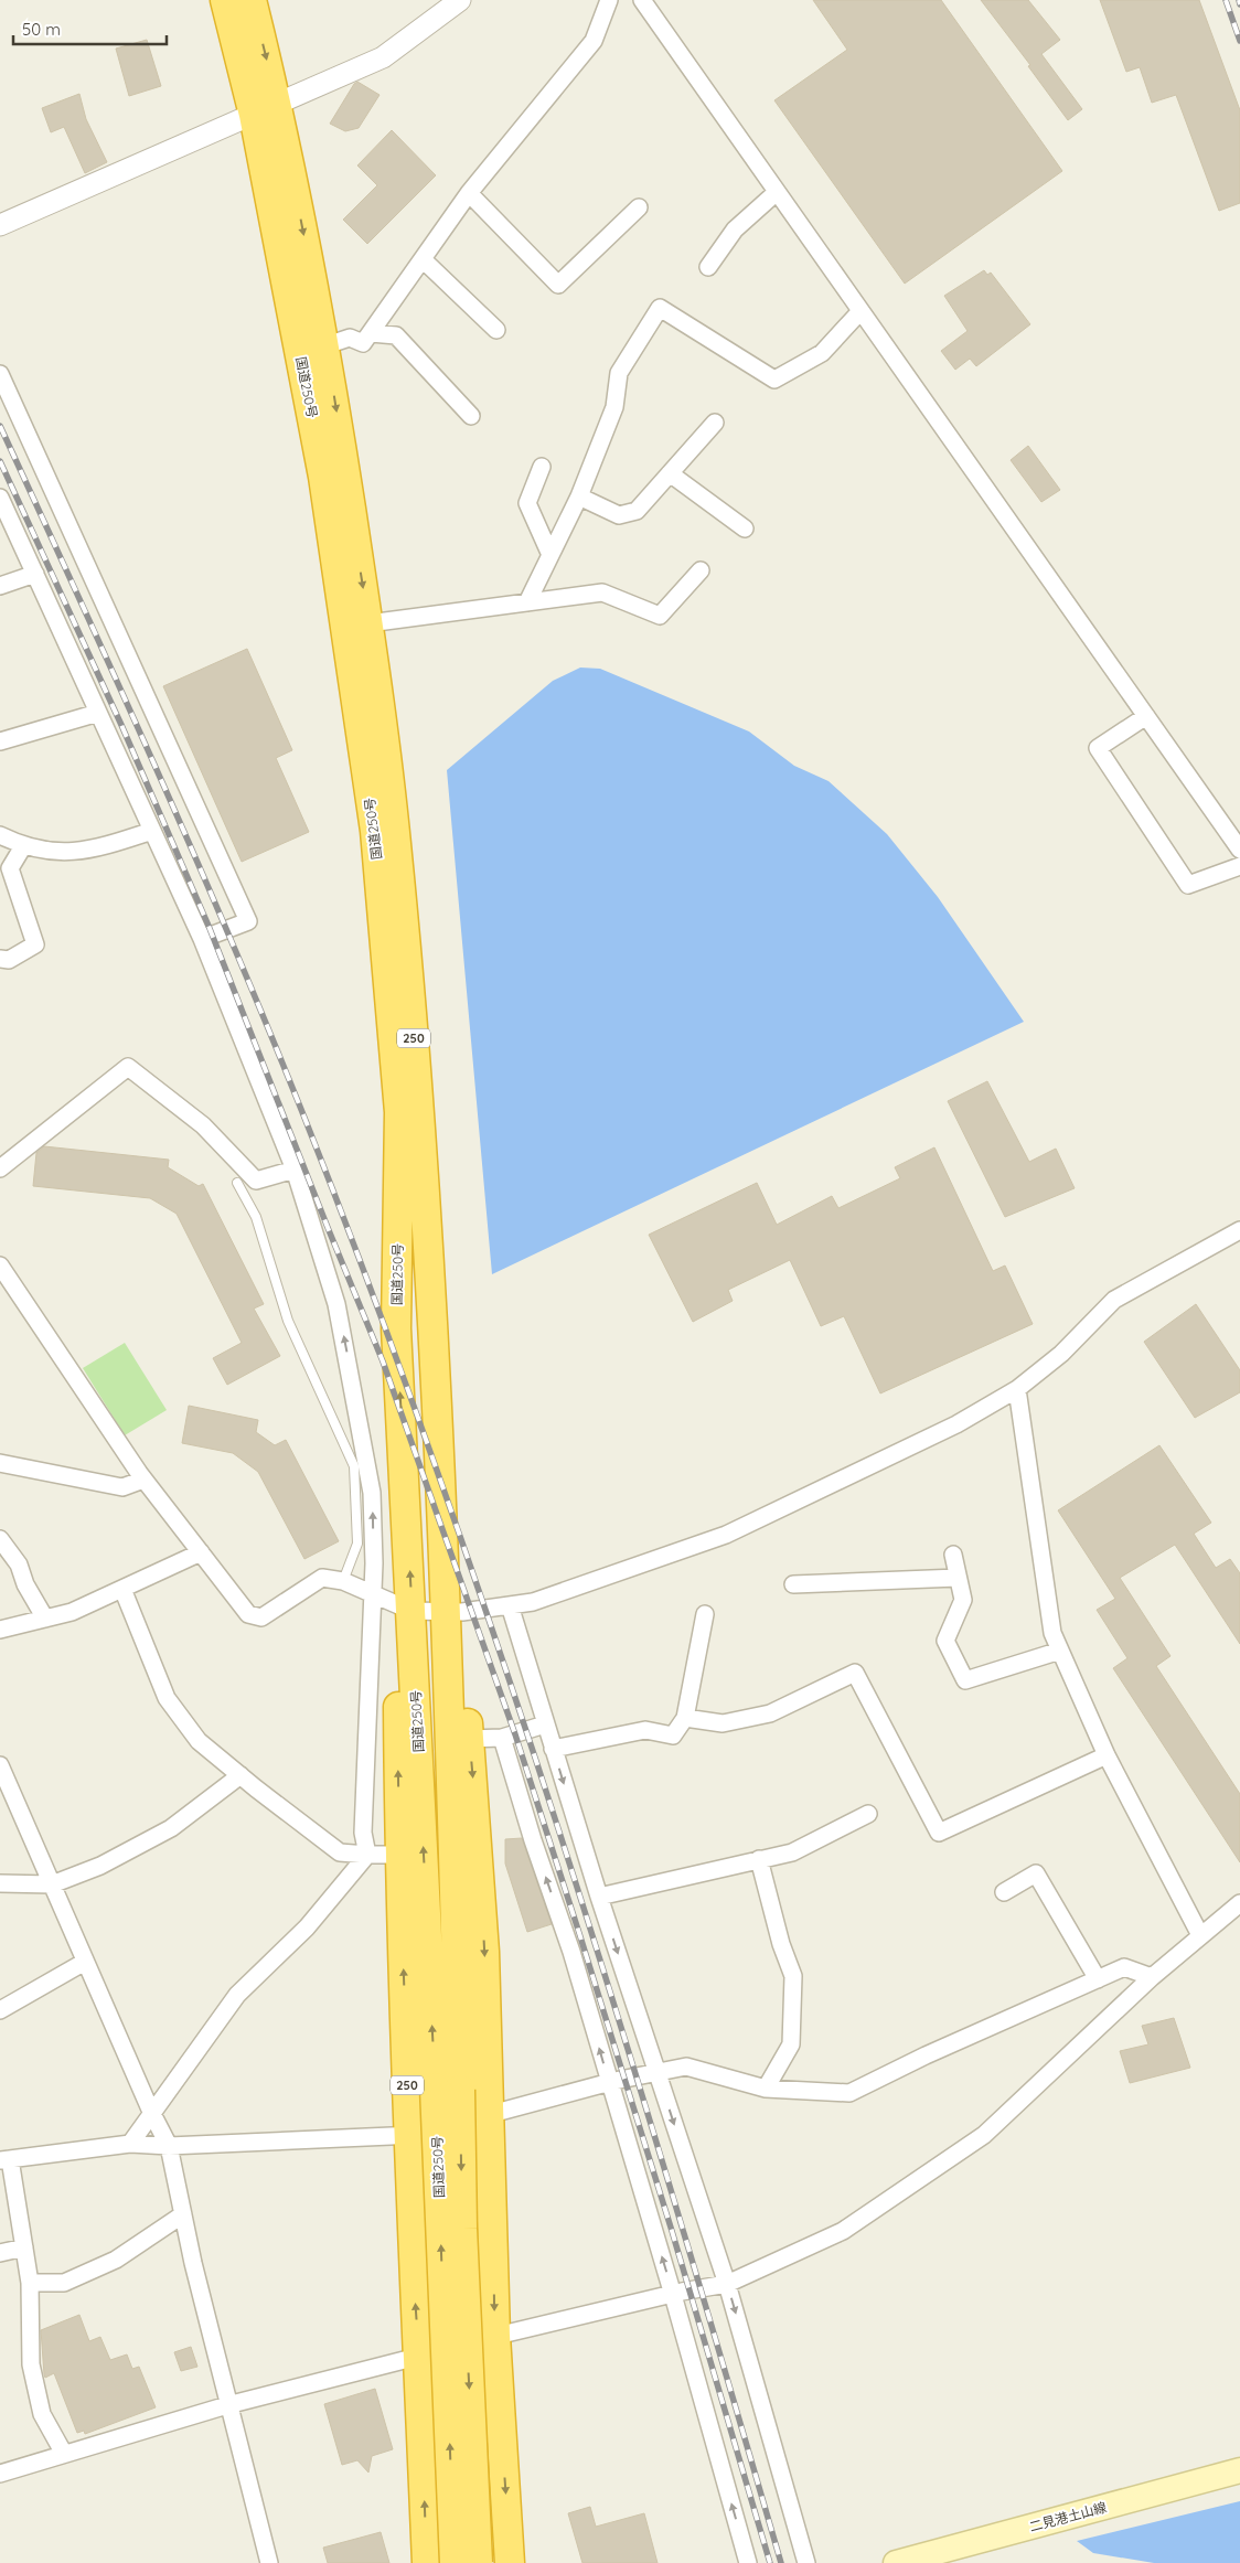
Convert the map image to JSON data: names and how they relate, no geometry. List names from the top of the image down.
{
  "streets": {
    "highway": ["国道250号", "250"],
    "main road": ["二見港土山線"]
  },
  "crossings": [
    ["国道250号", "250"]
  ],
  "scale_bar": "50 m"
}
